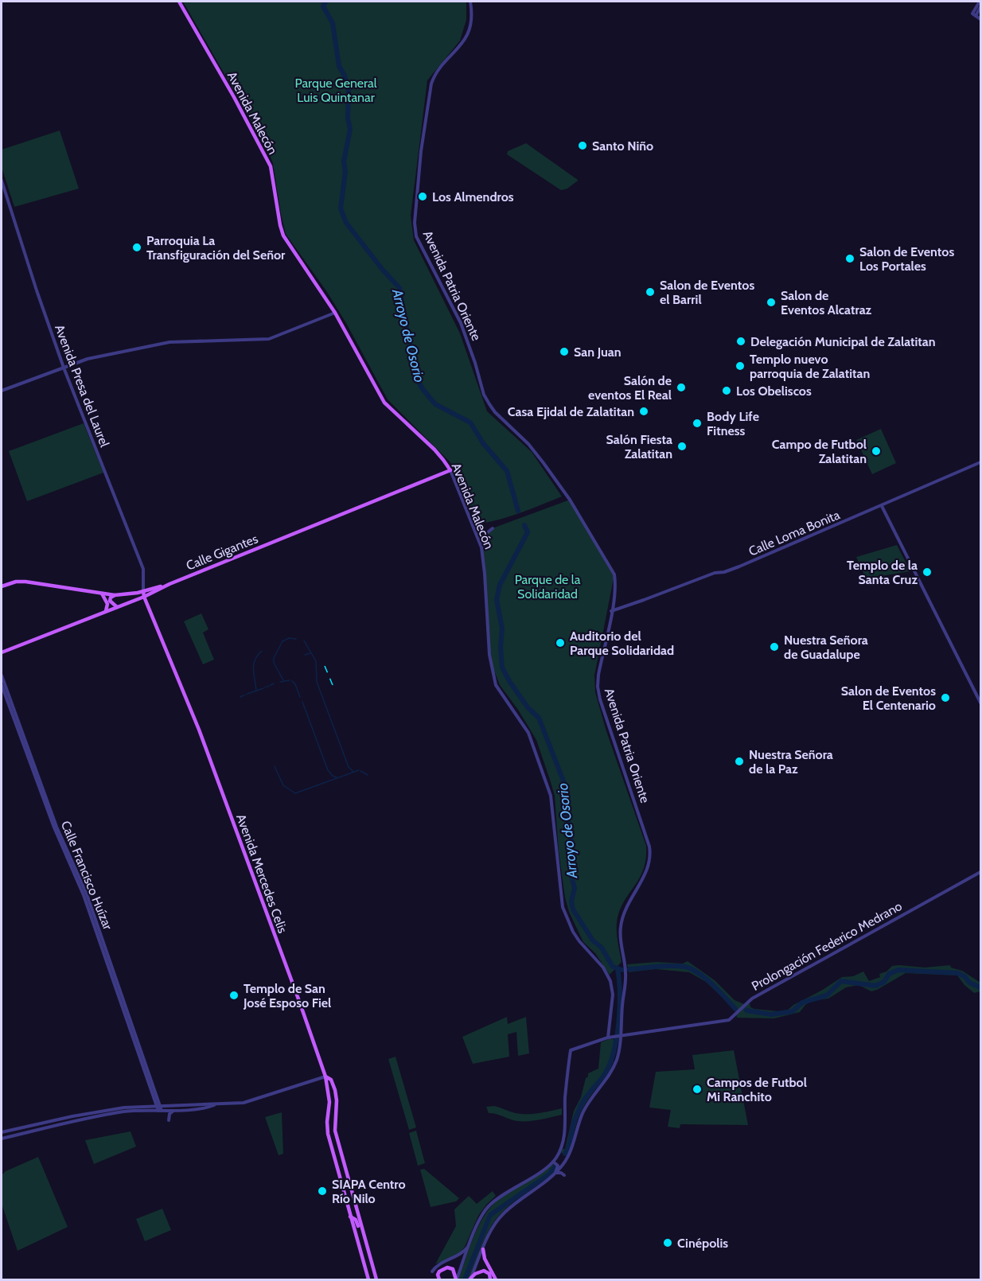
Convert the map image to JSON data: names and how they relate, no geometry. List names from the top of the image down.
{
  "streets": {
    "main road": [
      "Avenida Malecón",
      "Avenida Presa del Laurel",
      "Calle Gigantes",
      "Avenida Mercedes Celis"
    ],
    "street": [
      "Avenida Patria Oriente",
      "Calle Loma Bonita",
      "Calle Francisco Huízar",
      "Prolongación Federico Medrano"
    ]
  },
  "crossings": [
    ["Avenida Malecón", "Calle Gigantes"],
    ["Avenida Malecón", "Prolongación Federico Medrano"],
    ["Avenida Patria Oriente", "Calle Loma Bonita"],
    ["Avenida Patria Oriente", "Prolongación Federico Medrano"],
    ["Avenida Presa del Laurel", "Calle Gigantes"],
    ["Avenida Presa del Laurel", "Avenida Mercedes Celis"],
    ["Calle Gigantes", "Avenida Mercedes Celis"]
  ],
  "water": ["Arroyo de Osorio"],
  "parks": ["Parque General Luis Quintanar", "Parque de la Solidaridad"],
  "places": [
    "Santo Niño",
    "Los Almendros",
    "Parroquia La Transfiguración del Señor",
    "Salon de Eventos Los Portales",
    "Salon de Eventos el Barril",
    "Salon de Eventos Alcatraz",
    "Delegación Municipal de Zalatitan",
    "San Juan",
    "Templo nuevo parroquia de Zalatitan",
    "Salón de eventos El Real",
    "Los Obeliscos",
    "Casa Ejidal de Zalatitan",
    "Body Life Fitness",
    "Salón Fiesta Zalatitan",
    "Campo de Futbol Zalatitan",
    "Templo de la Santa Cruz",
    "Auditorio del Parque Solidaridad",
    "Nuestra Señora de Guadalupe",
    "Salon de Eventos El Centenario",
    "Nuestra Señora de la Paz",
    "Templo de San José Esposo Fiel",
    "Campos de Futbol Mi Ranchito",
    "SIAPA Centro Río Nilo",
    "Cinépolis"
  ]
}
